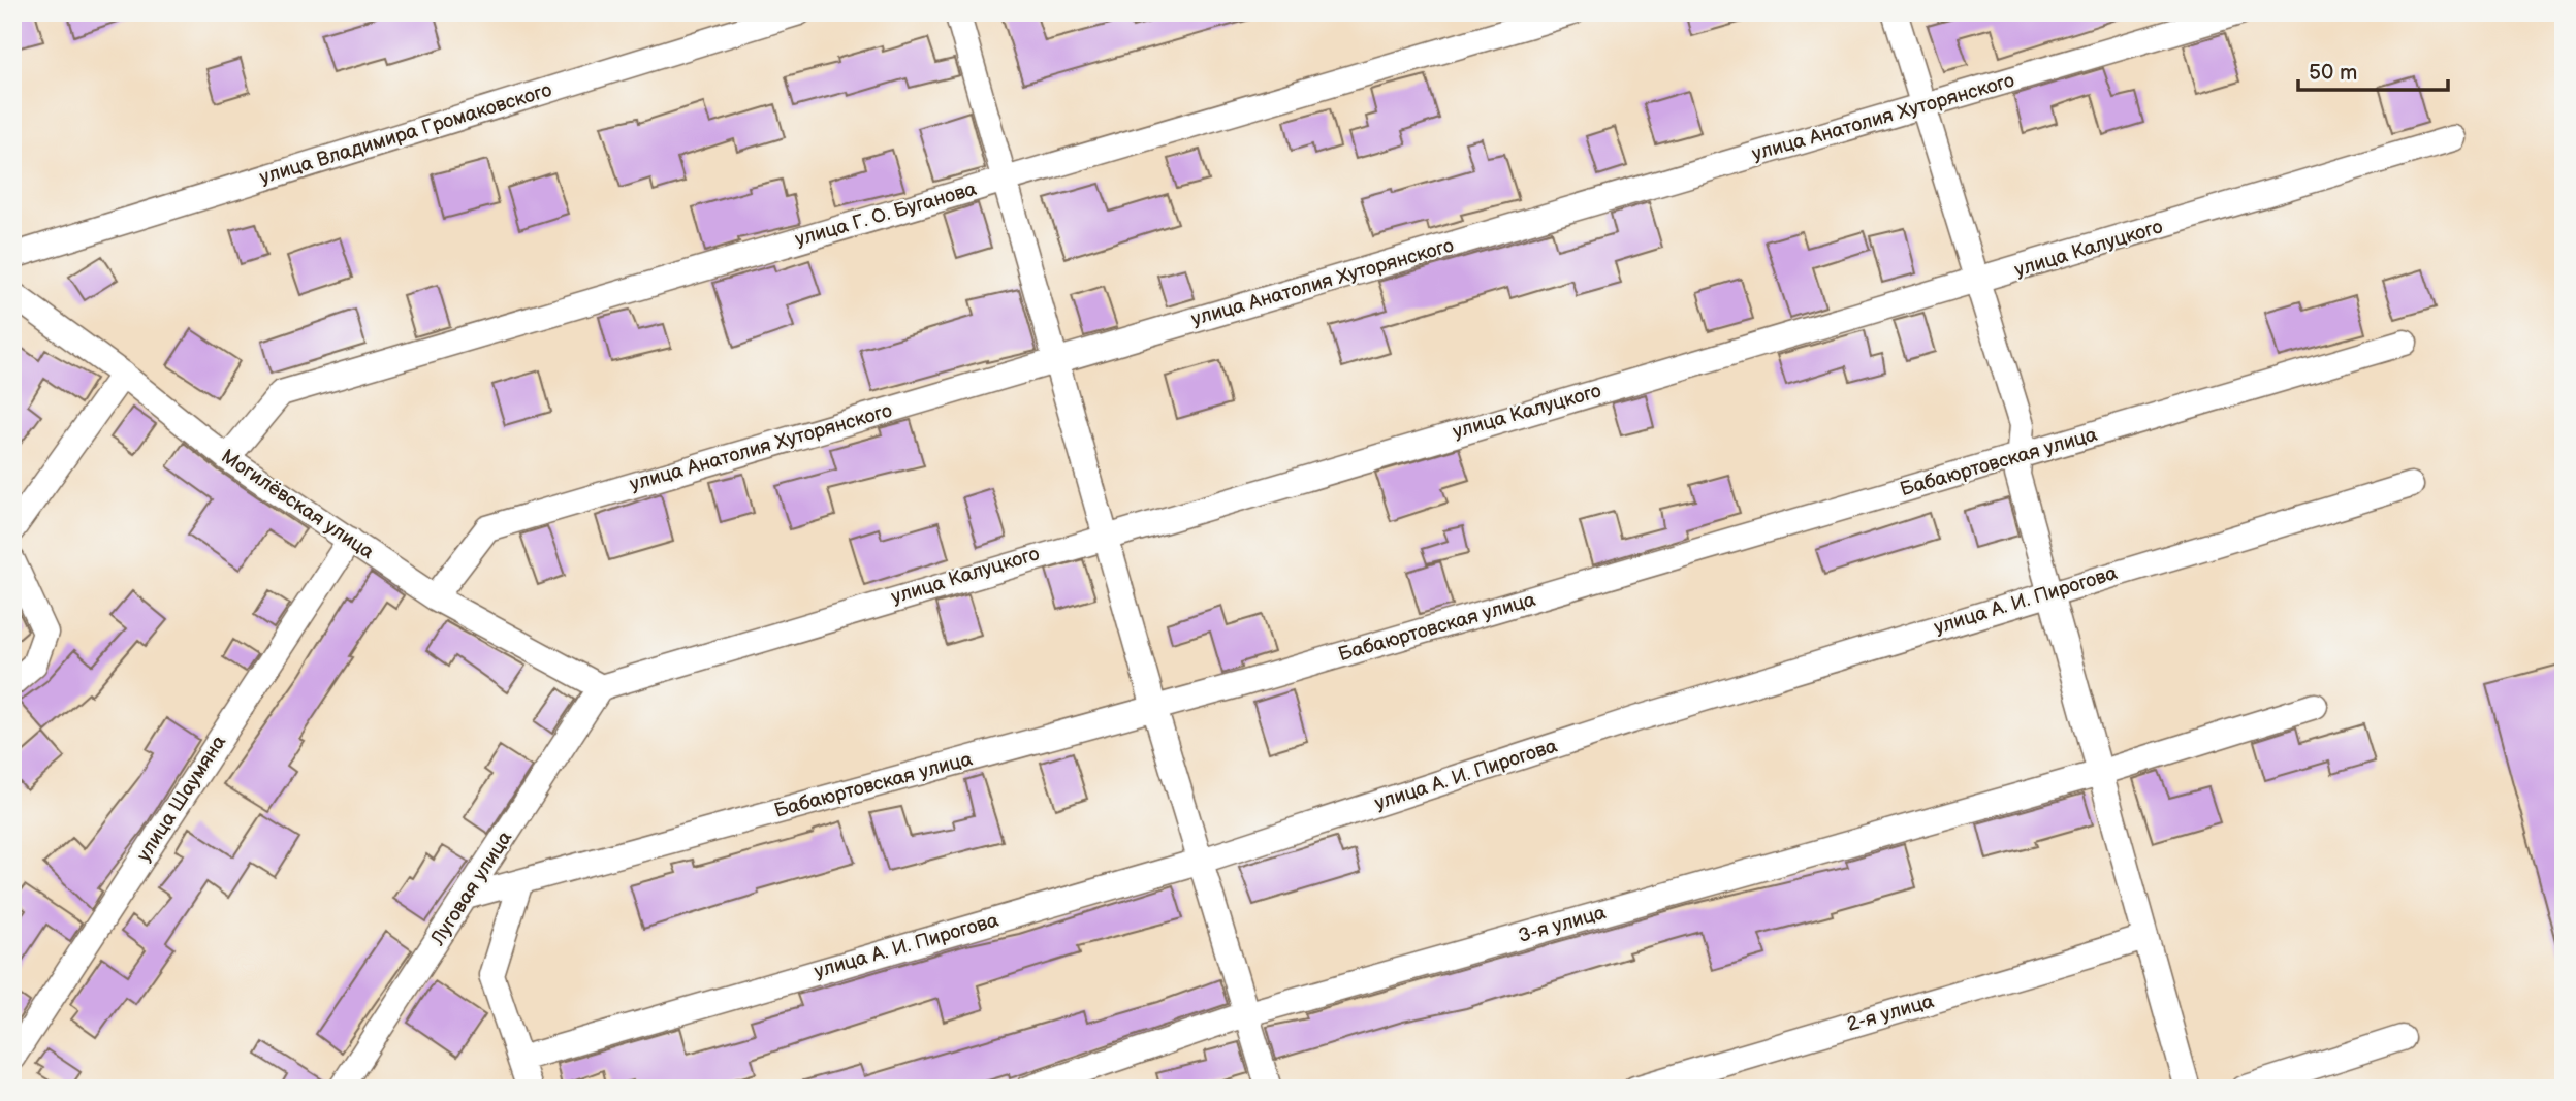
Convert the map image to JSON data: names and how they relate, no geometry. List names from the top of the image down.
{
  "streets": {
    "street": [
      "улица Анатолия Хуторянского",
      "улица Владимира Громаковского",
      "улица Г. О. Буганова",
      "улица Калуцкого",
      "Бабаюртовская улица",
      "Могилёвская улица",
      "улица А. И. Пирогова",
      "улица Шаумяна",
      "Луговая улица",
      "3-я улица",
      "2-я улица"
    ]
  },
  "crossings": [
    ["улица Анатолия Хуторянского", "Могилёвская улица"],
    ["улица Г. О. Буганова", "Могилёвская улица"],
    ["улица Калуцкого", "Могилёвская улица"],
    ["улица Калуцкого", "Луговая улица"],
    ["Бабаюртовская улица", "Луговая улица"],
    ["Могилёвская улица", "улица Шаумяна"],
    ["Могилёвская улица", "Луговая улица"]
  ],
  "scale_bar": "50 m"
}
